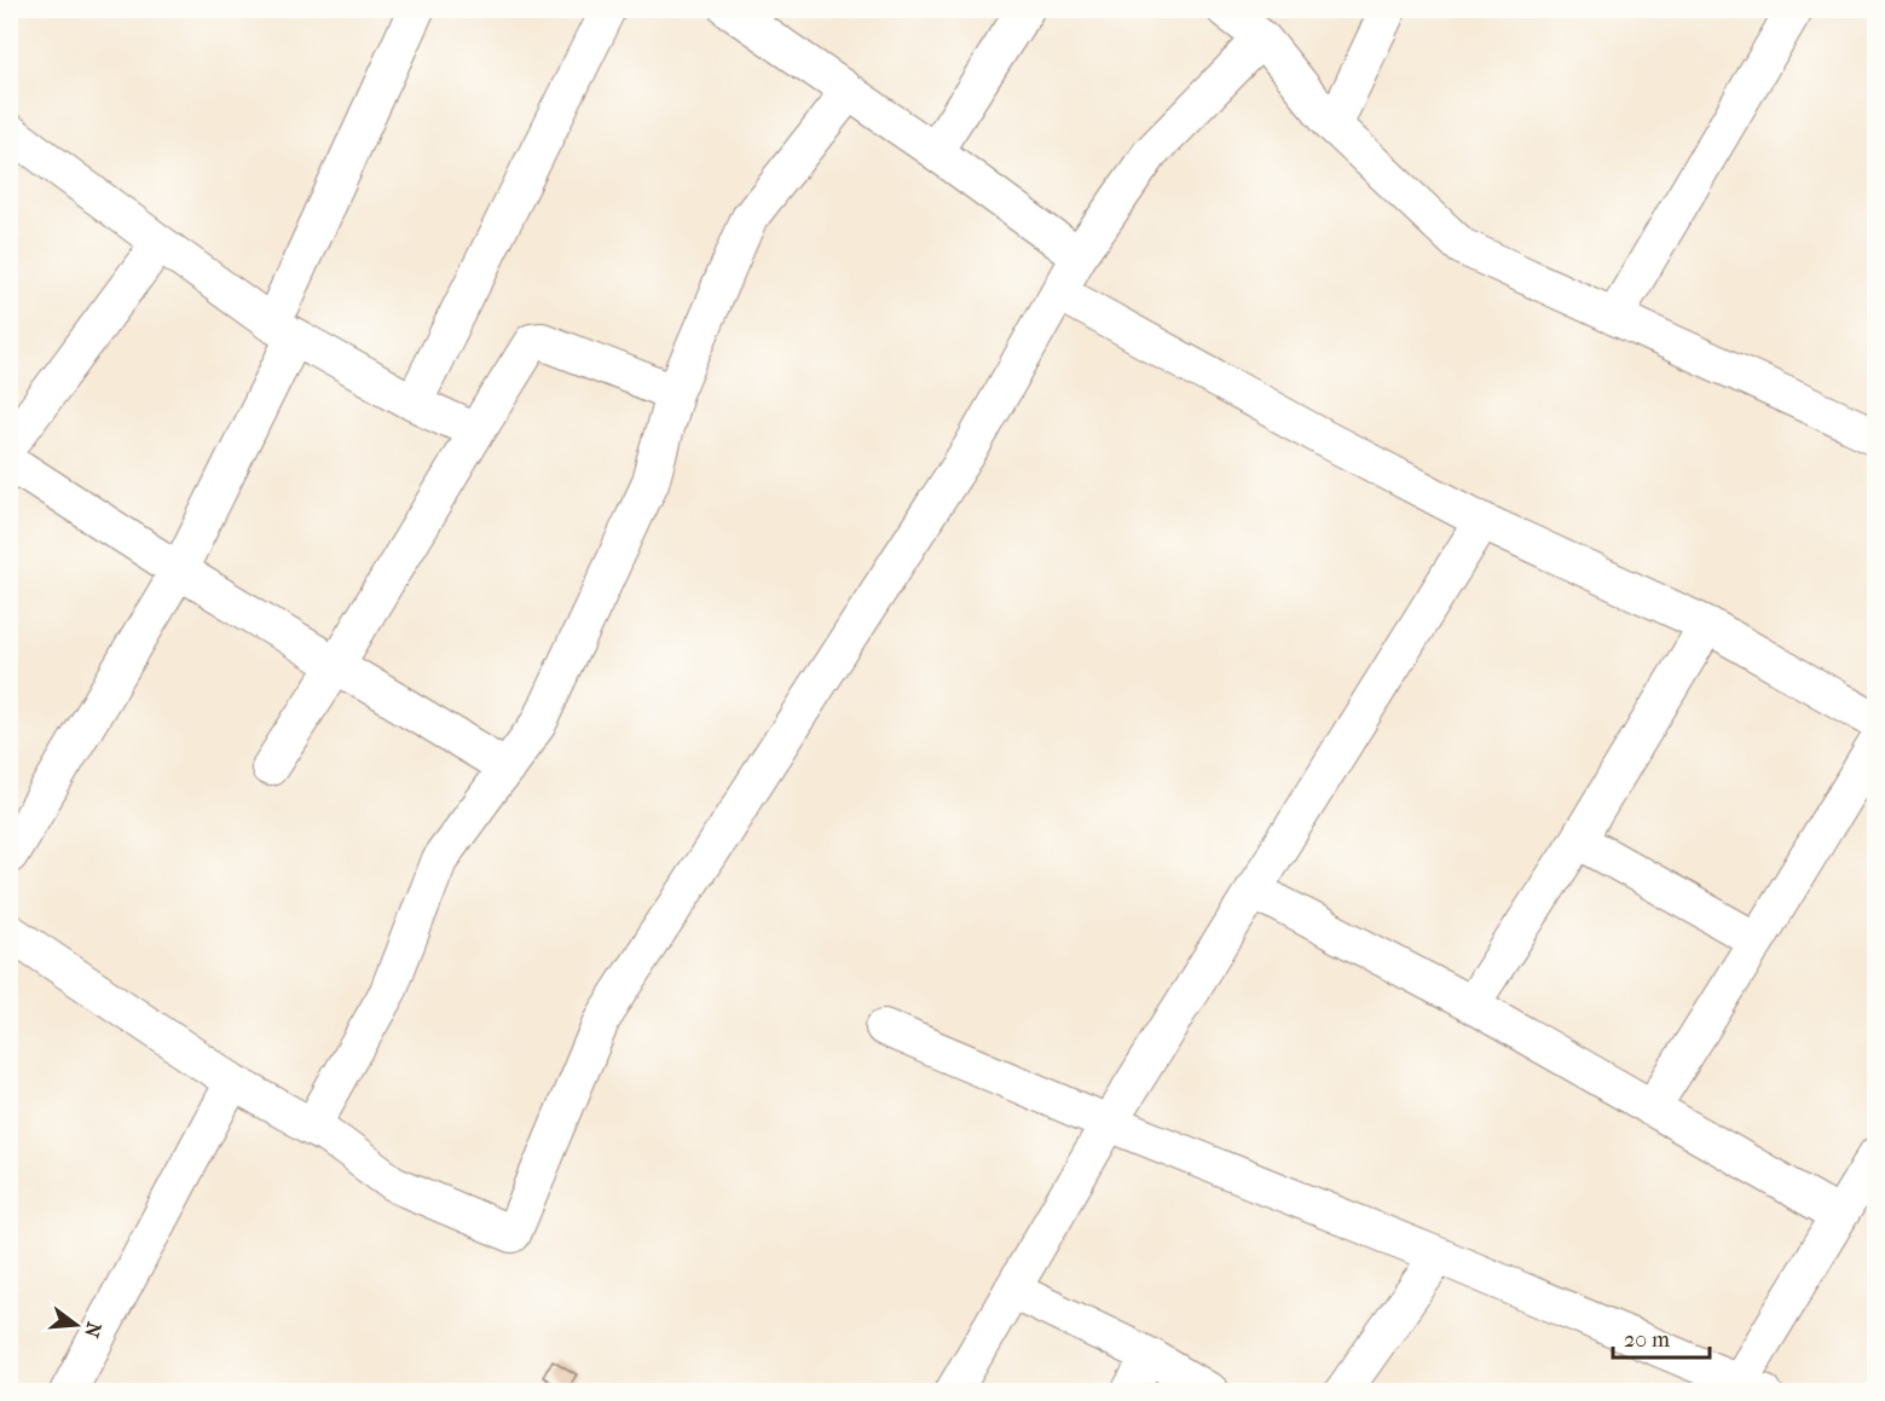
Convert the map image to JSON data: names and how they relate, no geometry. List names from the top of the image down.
{
  "scale_bar": "20 m",
  "north": "right"
}
